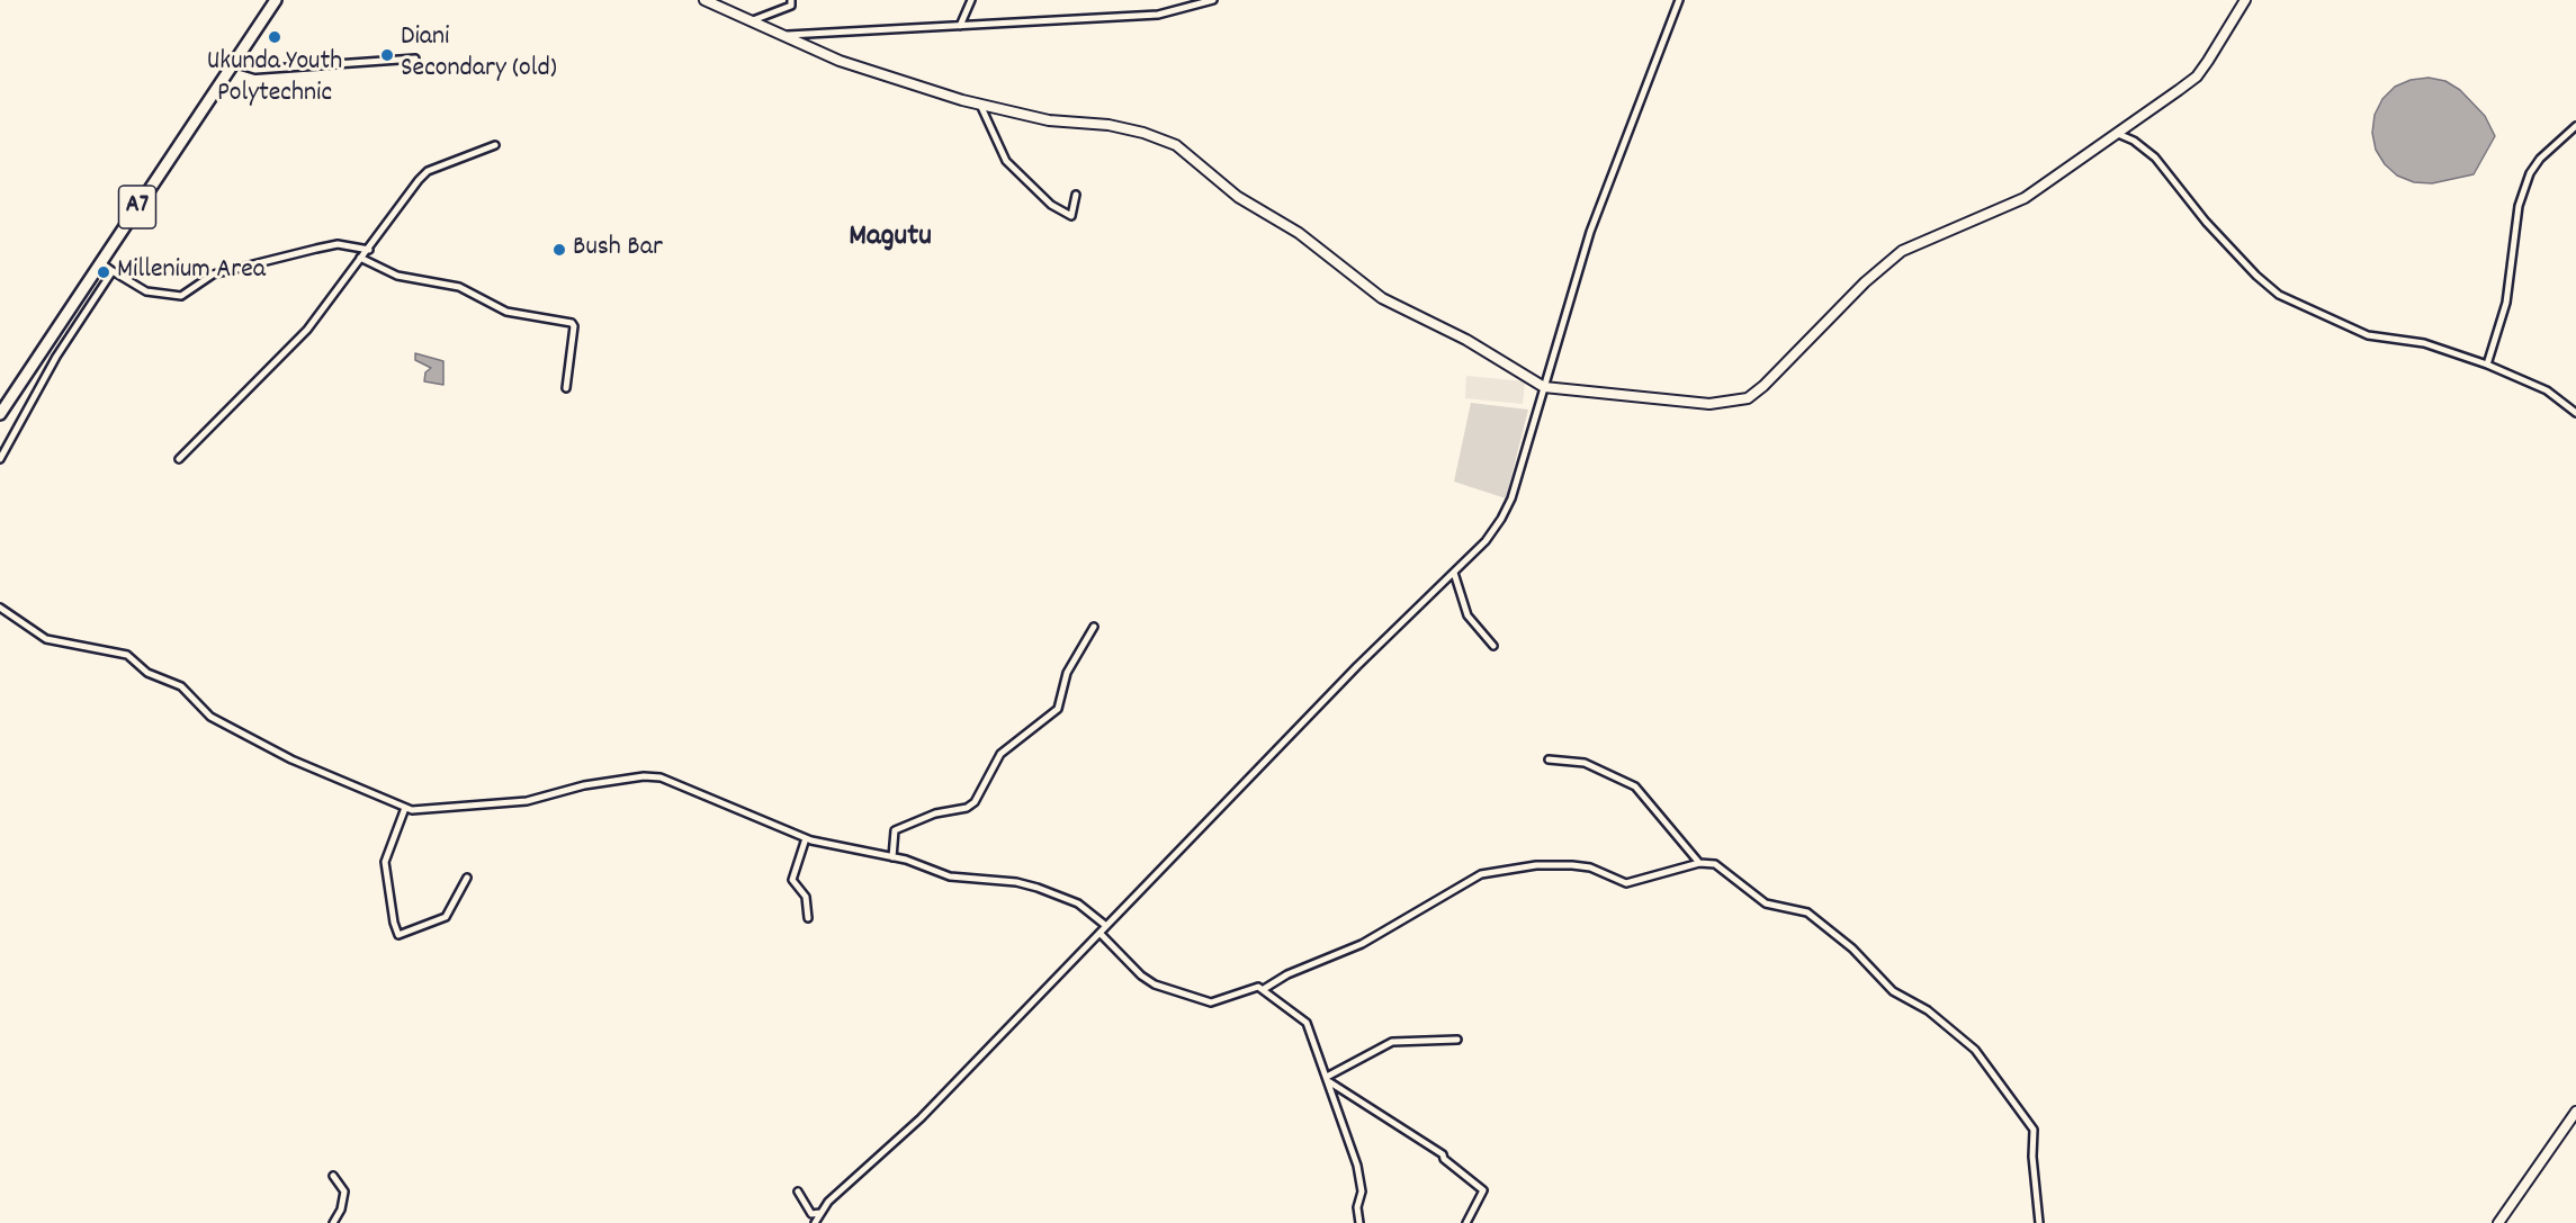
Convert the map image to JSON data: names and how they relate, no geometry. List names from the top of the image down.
{
  "streets": {
    "highway": ["A7"]
  },
  "districts": ["Magutu"],
  "places": [
    "Ukunda Youth Polytechnic",
    "Diani Secondary (old)",
    "Bush Bar",
    "Millenium Area"
  ]
}
